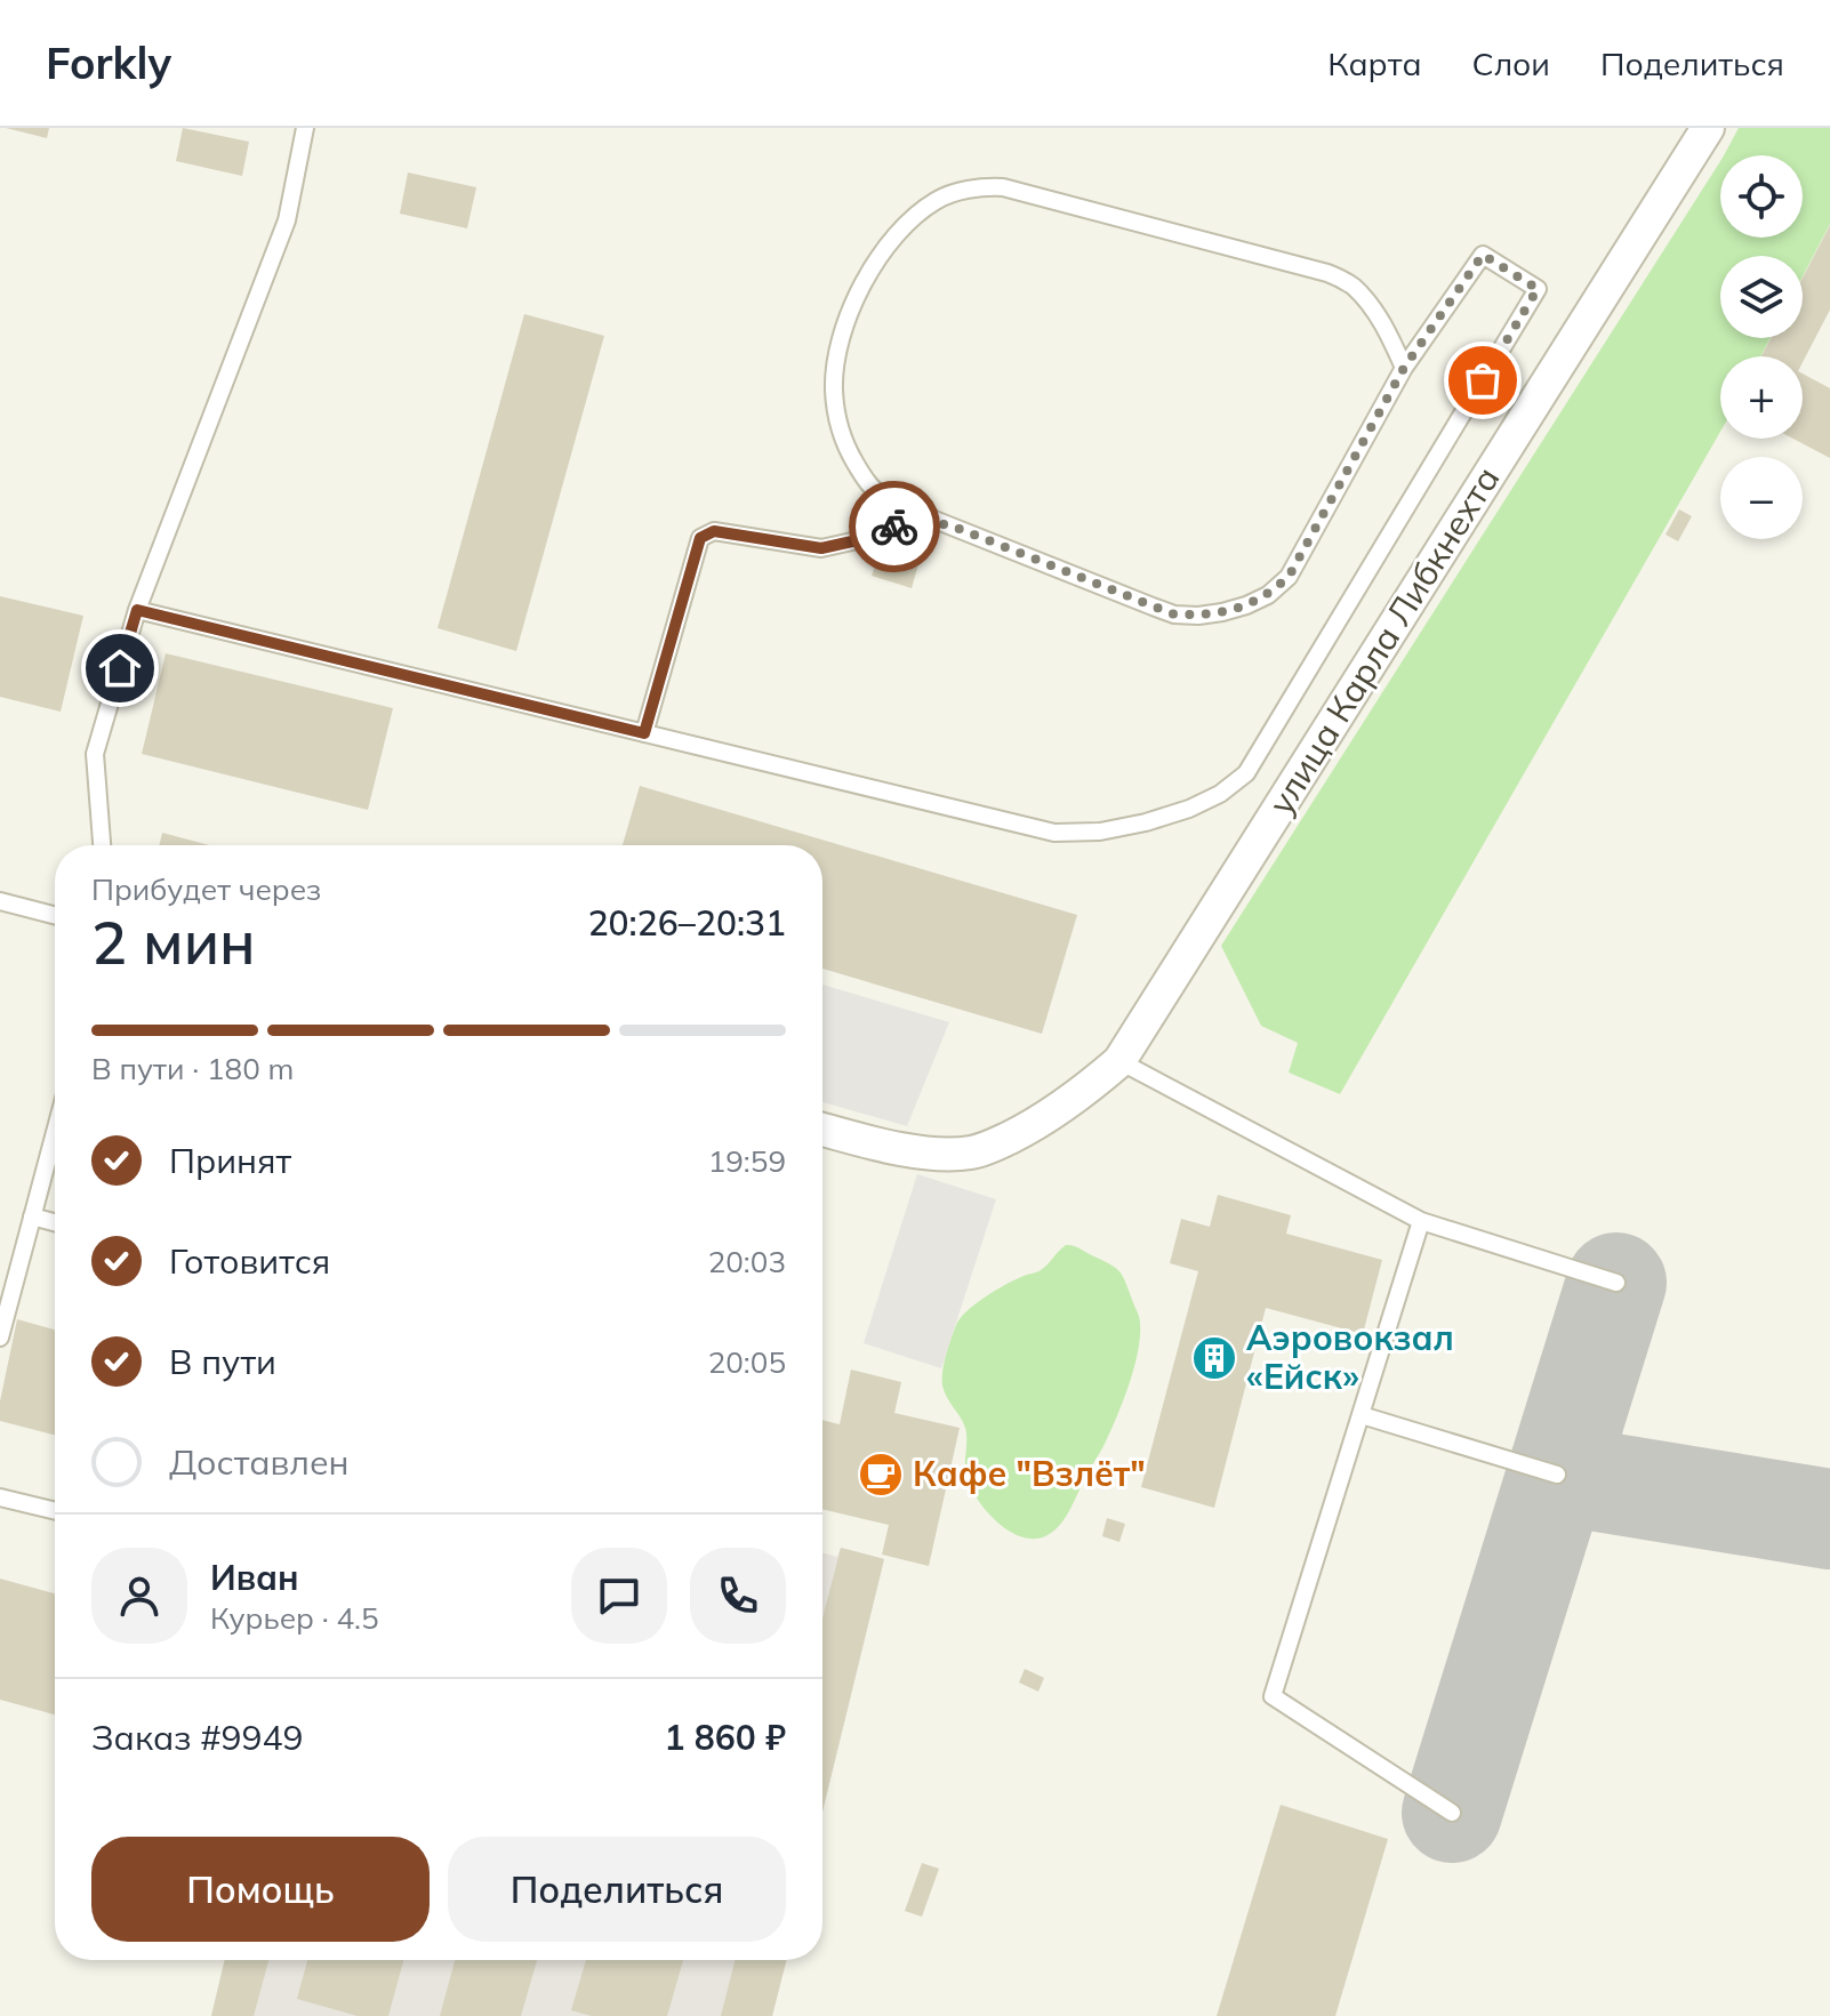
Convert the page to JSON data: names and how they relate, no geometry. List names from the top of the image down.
{
  "streets": {
    "street": ["улица Карла Либкнехта"]
  },
  "places": {
    "building": ["Аэровокзал «Ейск»"],
    "cafe": ["Кафе \"Взлёт\""]
  },
  "page": {
    "header": "Forkly",
    "nav": ["Карта", "Слои", "Поделиться"],
    "map_buttons": ["+", "−"],
    "heading": ["2 мин", "Прибудет через", "20:26–20:31"],
    "panel": [
      "Иван",
      "Курьер · 4.5",
      "Заказ #9949",
      "1 860 ₽"
    ],
    "bar": "В пути · 180 m",
    "list": [
      ["Принят", "19:59"],
      ["Готовится", "20:03"],
      ["В пути", "20:05"],
      "Доставлен"
    ],
    "buttons": ["Помощь", "Поделиться"]
  }
}
